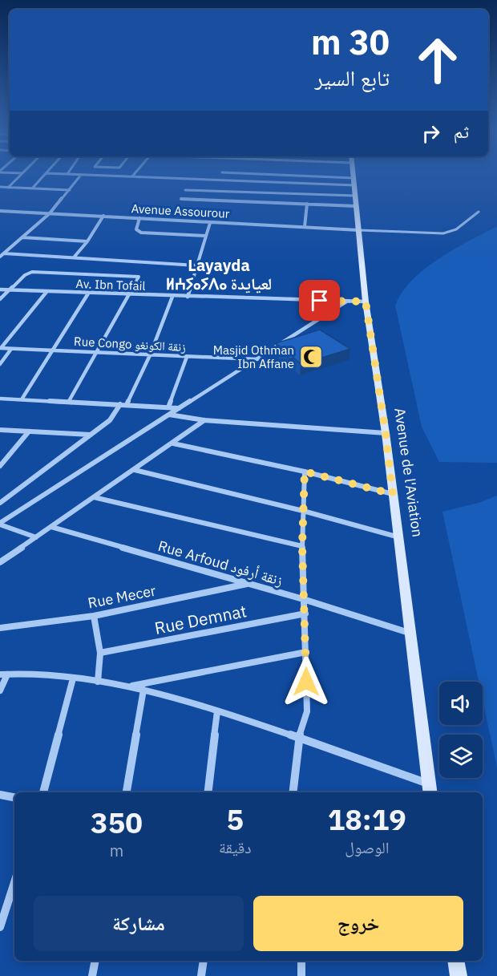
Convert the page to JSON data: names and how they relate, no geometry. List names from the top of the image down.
{
  "streets": {
    "street": [
      "Avenue Assourour",
      "Av. Ibn Tofail",
      "Rue Congo زنقة الكونغو",
      "Avenue de l'Aviation",
      "Rue Arfoud زنقة أرفود",
      "Rue Mecer",
      "Rue Demnat"
    ]
  },
  "crossings": [
    ["Avenue Assourour", "Avenue de l'Aviation"],
    ["Av. Ibn Tofail", "Avenue de l'Aviation"],
    ["Avenue de l'Aviation", "Rue Arfoud زنقة أرفود"],
    ["Rue Arfoud زنقة أرفود", "Rue Mecer"]
  ],
  "districts": ["Layayda ⵍⵄⵢⴰⵢⴷⴰ لعيايدة"],
  "places": {
    "mosque": ["Masjid Othman Ibn Affane"]
  },
  "page": {
    "turn": ["30 m", "تابع السير"],
    "then": "ثم",
    "eta": [
      "18:19",
      "الوصول",
      "5",
      "دقيقة",
      "350",
      "m"
    ],
    "buttons": ["خروج", "مشاركة"]
  }
}
